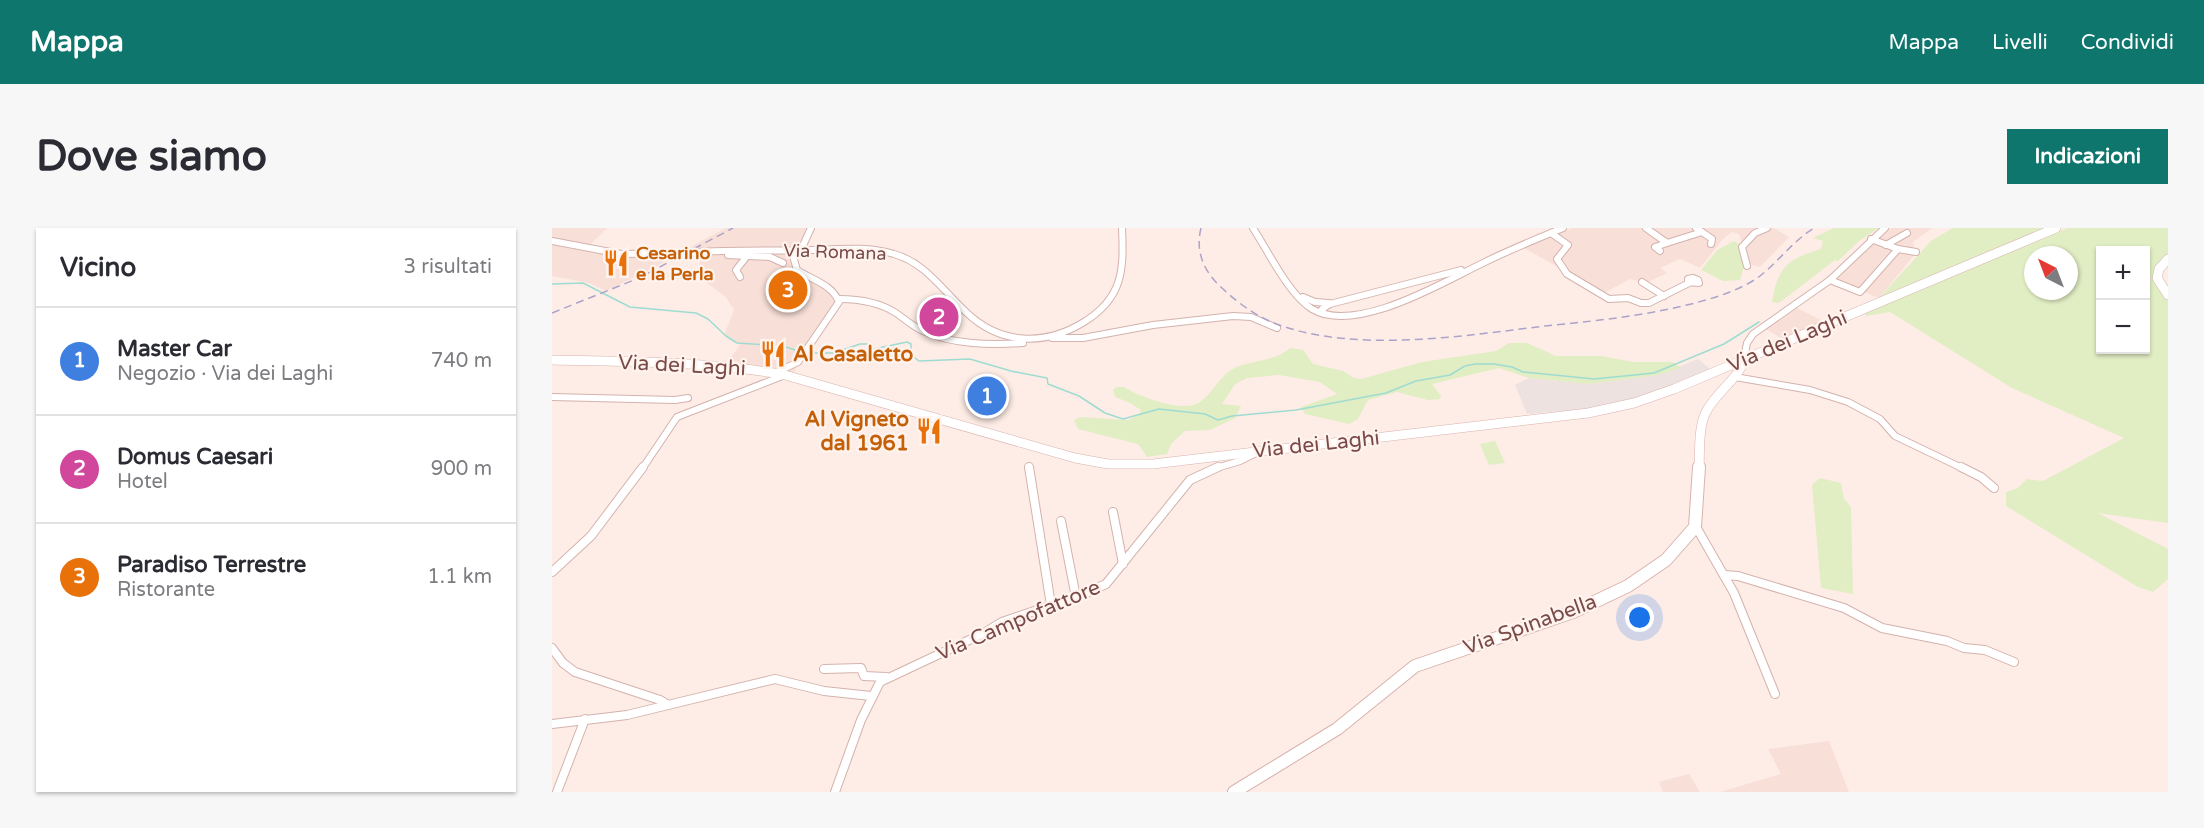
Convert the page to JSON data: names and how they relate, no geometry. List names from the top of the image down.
{
  "streets": {
    "main road": ["Via dei Laghi", "Via Spinabella"],
    "street": ["Via Romana", "Via Campofattore"]
  },
  "crossings": [
    ["Via dei Laghi", "Via Campofattore"]
  ],
  "places": {
    "restaurant": ["Cesarino e la Perla", "Al Casaletto", "Al Vigneto dal 1961"]
  },
  "north": "top left",
  "page": {
    "header": "Mappa",
    "nav": ["Mappa", "Livelli", "Condividi"],
    "buttons": "Indicazioni",
    "title": "Dove siamo",
    "heading": ["Vicino", "3 risultati"],
    "map_buttons": ["+", "−"],
    "pins": ["3", "2", "1"],
    "list": [
      {
        "mark": "1",
        "name": "Master Car",
        "note": "Negozio · Via dei Laghi",
        "value": "740 m"
      },
      {
        "mark": "2",
        "name": "Domus Caesari",
        "note": "Hotel",
        "value": "900 m"
      },
      {
        "mark": "3",
        "name": "Paradiso Terrestre",
        "note": "Ristorante",
        "value": "1.1 km"
      }
    ]
  }
}
